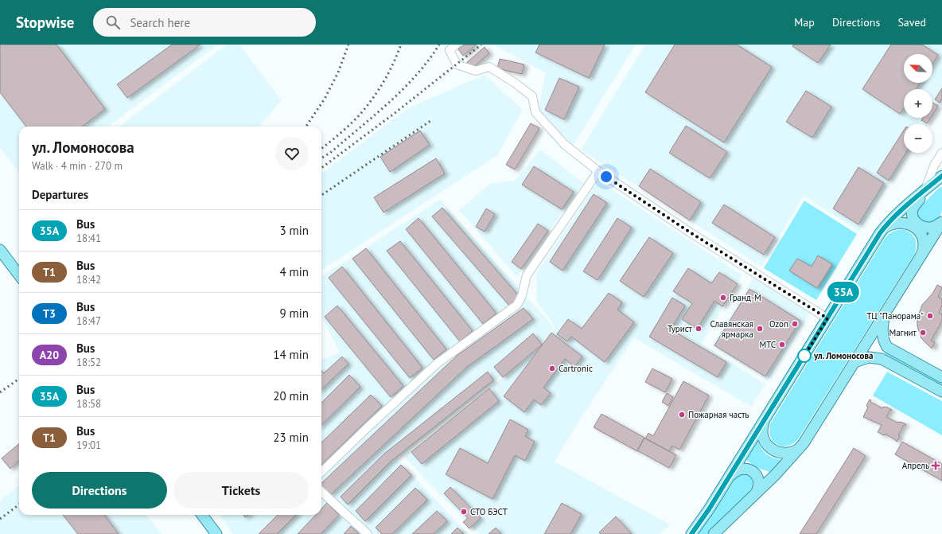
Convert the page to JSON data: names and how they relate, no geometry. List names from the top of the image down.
{
  "places": {
    "other": [
      "Гранд-М",
      "ТЦ \"Панорама\"",
      "Ozon",
      "Турист",
      "Славянская ярмарка",
      "Магнит",
      "МТС",
      "ул. Ломоносова",
      "Cartronic",
      "Пожарная часть",
      "СТО БЭСТ"
    ],
    "health": ["Апрель"]
  },
  "lines": ["bus line 35А"],
  "north": "top left",
  "page": {
    "header": "Stopwise",
    "search": "Search here",
    "nav": ["Map", "Directions", "Saved"],
    "on_map": "35А",
    "map_buttons": ["+", "−"],
    "heading": [
      ["ул. Ломоносова", "Walk · 4 min · 270 m"],
      "Departures"
    ],
    "list": [
      {
        "mark": "35А",
        "name": "Bus",
        "note": "18:41",
        "value": "3 min"
      },
      {
        "mark": "Т1",
        "name": "Bus",
        "note": "18:42",
        "value": "4 min"
      },
      {
        "mark": "Т3",
        "name": "Bus",
        "note": "18:47",
        "value": "9 min"
      },
      {
        "mark": "А20",
        "name": "Bus",
        "note": "18:52",
        "value": "14 min"
      },
      {
        "mark": "35А",
        "name": "Bus",
        "note": "18:58",
        "value": "20 min"
      },
      {
        "mark": "Т1",
        "name": "Bus",
        "note": "19:01",
        "value": "23 min"
      }
    ],
    "buttons": ["Directions", "Tickets"]
  }
}
